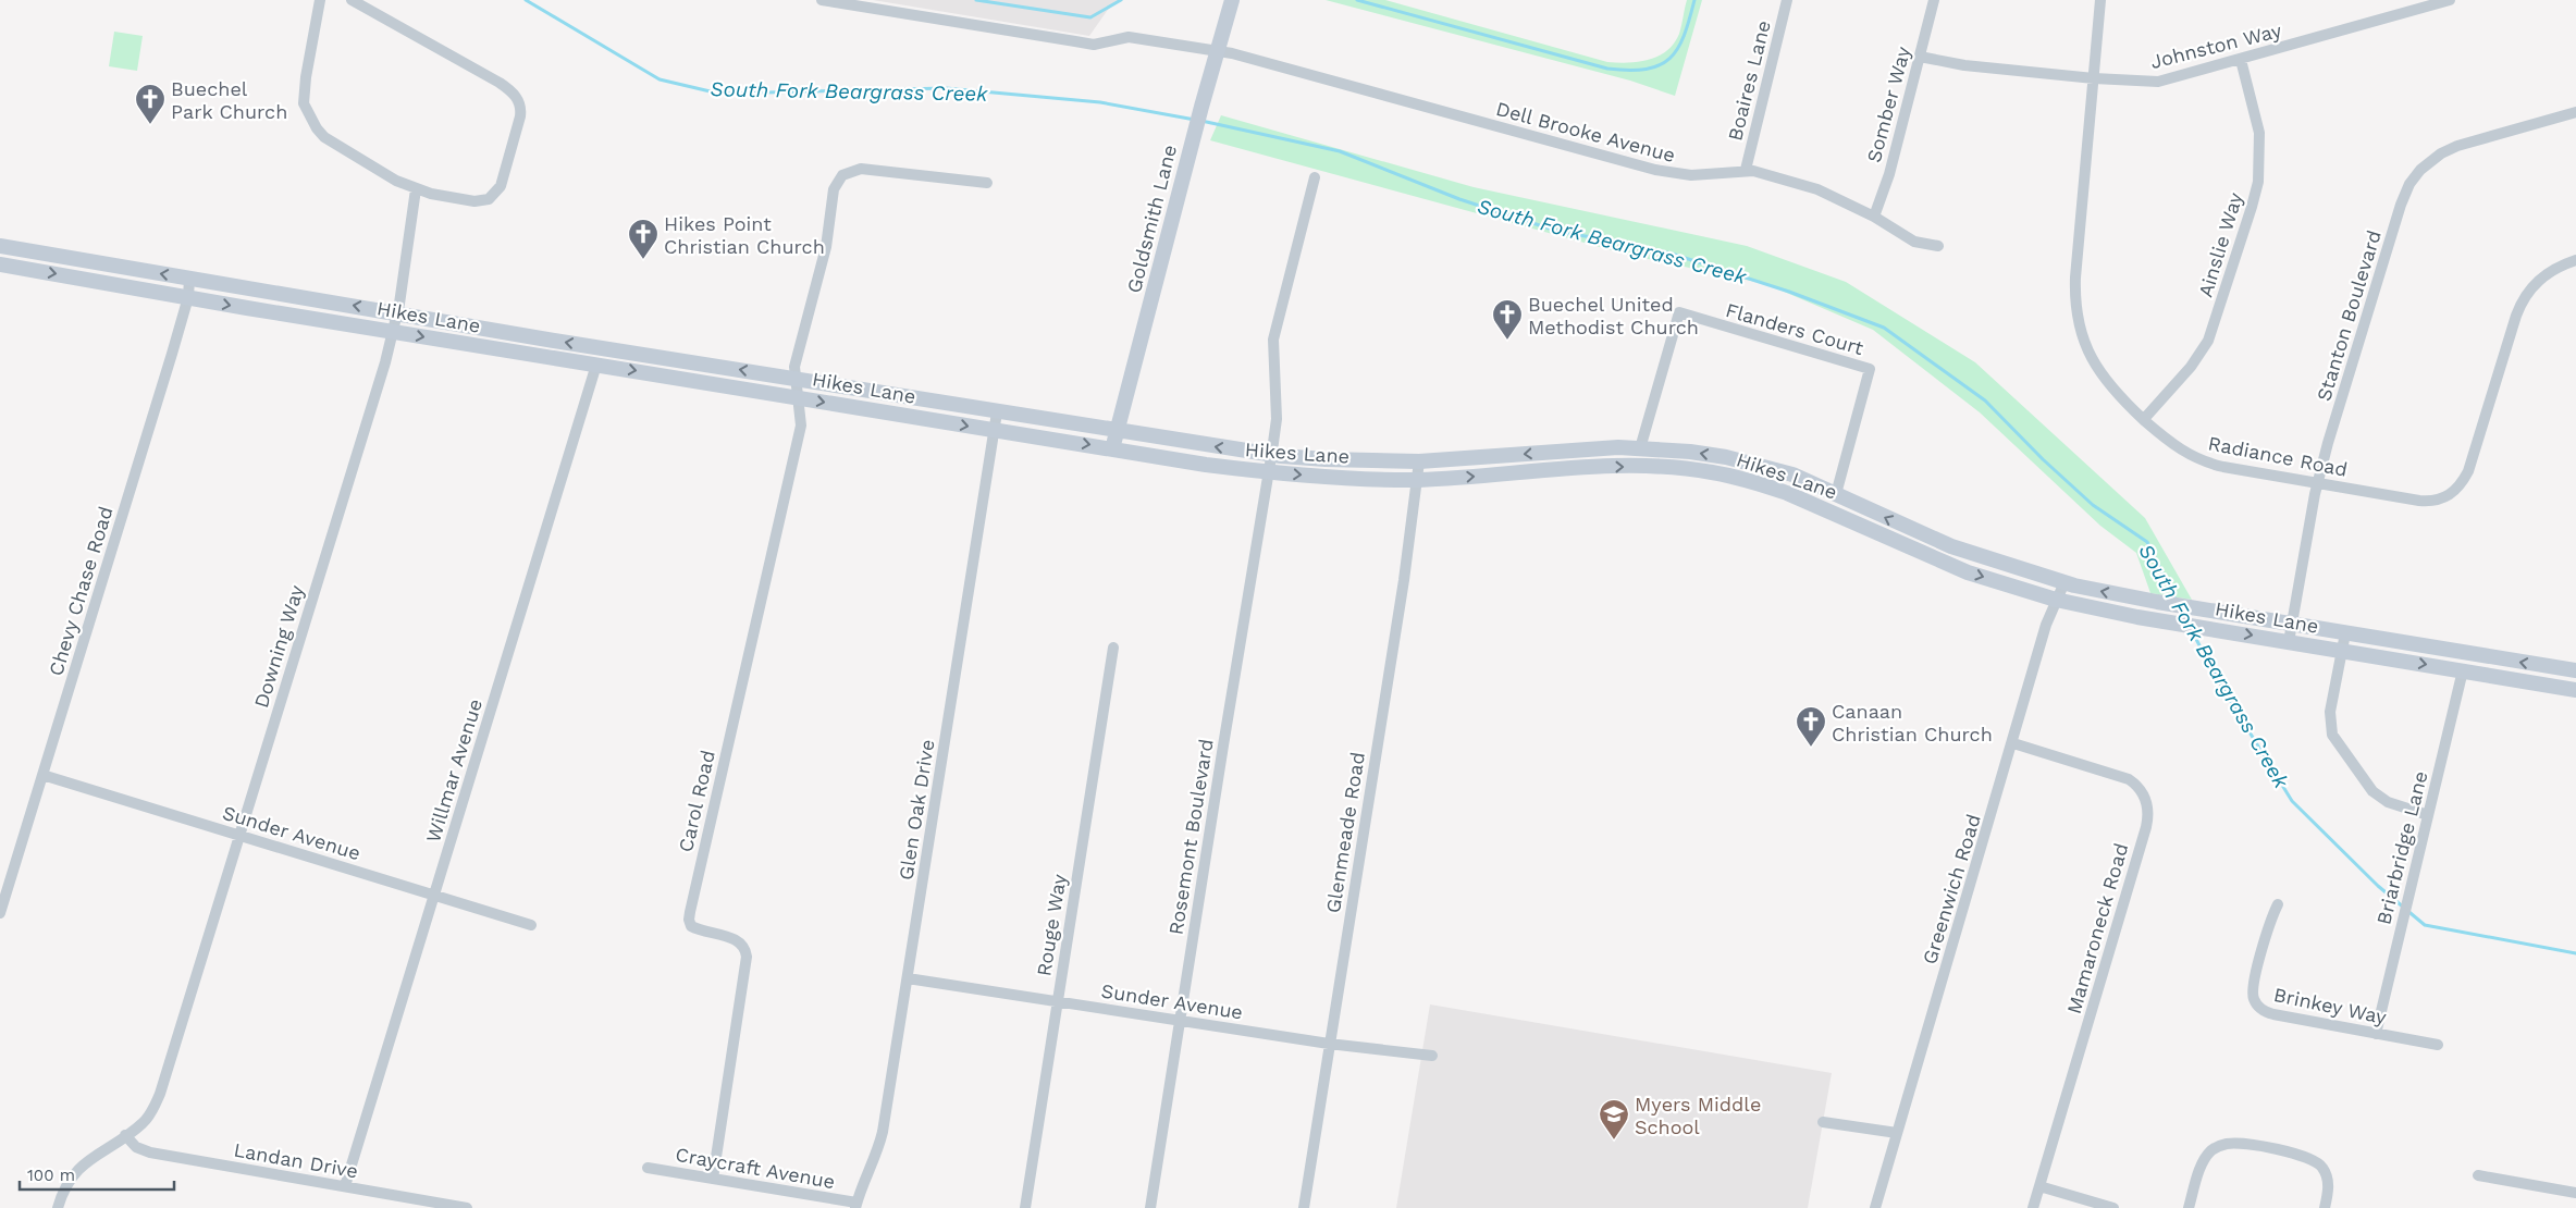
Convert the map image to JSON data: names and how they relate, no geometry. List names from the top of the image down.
{
  "streets": {
    "main road": ["Goldsmith Lane", "Hikes Lane"],
    "street": [
      "Johnston Way",
      "Boaires Lane",
      "Somber Way",
      "Dell Brooke Avenue",
      "Ainslie Way",
      "Stanton Boulevard",
      "Flanders Court",
      "Radiance Road",
      "Chevy Chase Road",
      "Downing Way",
      "Willmar Avenue",
      "Carol Road",
      "Glen Oak Drive",
      "Sunder Avenue",
      "Glenmeade Road",
      "Rosemont Boulevard",
      "Briarbridge Lane",
      "Greenwich Road",
      "Rouge Way",
      "Mamaroneck Road",
      "Brinkey Way",
      "Landan Drive",
      "Craycraft Avenue"
    ]
  },
  "crossings": [
    ["Johnston Way", "Somber Way"],
    ["Johnston Way", "Ainslie Way"],
    ["Johnston Way", "Radiance Road"],
    ["Boaires Lane", "Dell Brooke Avenue"],
    ["Somber Way", "Dell Brooke Avenue"],
    ["Dell Brooke Avenue", "Goldsmith Lane"],
    ["Goldsmith Lane", "Hikes Lane"],
    ["Ainslie Way", "Radiance Road"],
    ["Stanton Boulevard", "Hikes Lane"],
    ["Stanton Boulevard", "Radiance Road"],
    ["Hikes Lane", "Flanders Court"],
    ["Hikes Lane", "Chevy Chase Road"],
    ["Hikes Lane", "Downing Way"],
    ["Hikes Lane", "Willmar Avenue"],
    ["Hikes Lane", "Carol Road"],
    ["Hikes Lane", "Glen Oak Drive"],
    ["Hikes Lane", "Glenmeade Road"],
    ["Hikes Lane", "Rosemont Boulevard"],
    ["Hikes Lane", "Briarbridge Lane"],
    ["Hikes Lane", "Greenwich Road"],
    ["Chevy Chase Road", "Sunder Avenue"],
    ["Downing Way", "Sunder Avenue"],
    ["Downing Way", "Landan Drive"],
    ["Willmar Avenue", "Sunder Avenue"],
    ["Willmar Avenue", "Landan Drive"],
    ["Carol Road", "Craycraft Avenue"],
    ["Glen Oak Drive", "Sunder Avenue"],
    ["Glen Oak Drive", "Craycraft Avenue"],
    ["Sunder Avenue", "Glenmeade Road"],
    ["Sunder Avenue", "Rosemont Boulevard"],
    ["Sunder Avenue", "Rouge Way"],
    ["Briarbridge Lane", "Brinkey Way"],
    ["Greenwich Road", "Mamaroneck Road"]
  ],
  "water": ["South Fork Beargrass Creek"],
  "places": {
    "church": [
      "Buechel Park Church",
      "Hikes Point Christian Church",
      "Buechel United Methodist Church",
      "Canaan Christian Church"
    ],
    "school or university": ["Myers Middle School"]
  },
  "scale_bar": "100 m"
}
